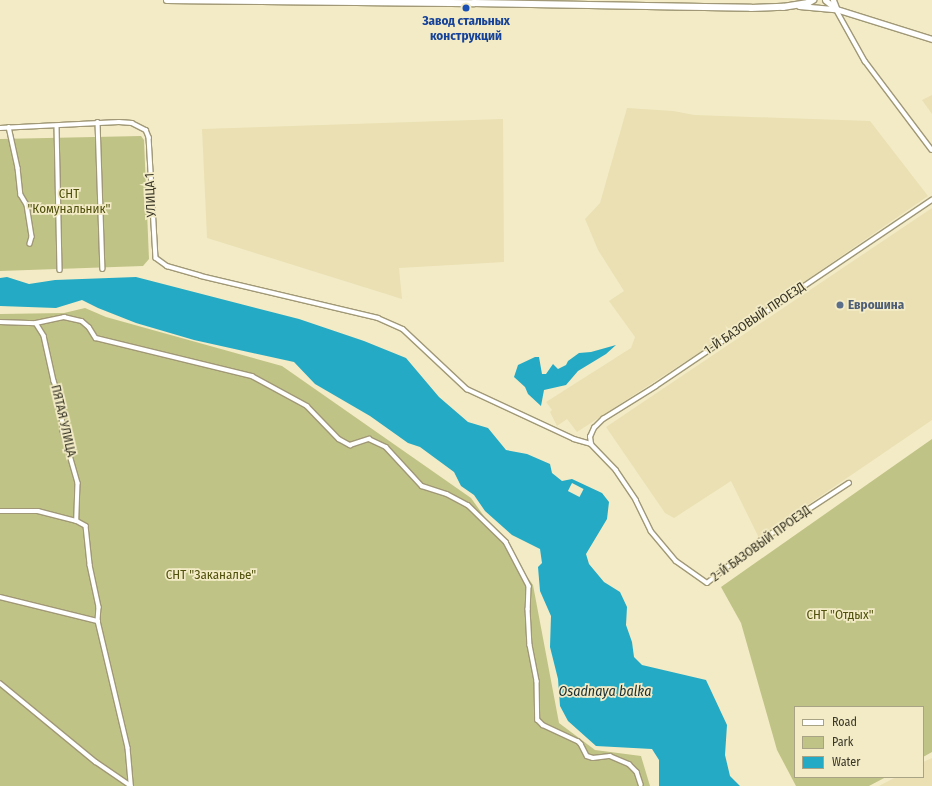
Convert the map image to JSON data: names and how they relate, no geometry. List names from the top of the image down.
{
  "streets": {
    "street": [
      "УЛИЦА 1",
      "1-Й БАЗОВЫЙ ПРОЕЗД",
      "ПЯТАЯ УЛИЦА",
      "2-Й БАЗОВЫЙ ПРОЕЗД"
    ]
  },
  "crossings": [
    ["УЛИЦА 1", "1-Й БАЗОВЫЙ ПРОЕЗД"],
    ["УЛИЦА 1", "2-Й БАЗОВЫЙ ПРОЕЗД"],
    ["1-Й БАЗОВЫЙ ПРОЕЗД", "2-Й БАЗОВЫЙ ПРОЕЗД"]
  ],
  "water": ["Osadnaya balka"],
  "parks": ["СНТ \"Комунальник\"", "СНТ \"Заканалье\"", "СНТ \"Отдых\""],
  "places": ["Завод стальных конструкций", "Еврошина"],
  "legend": ["Road", "Park", "Water"]
}
